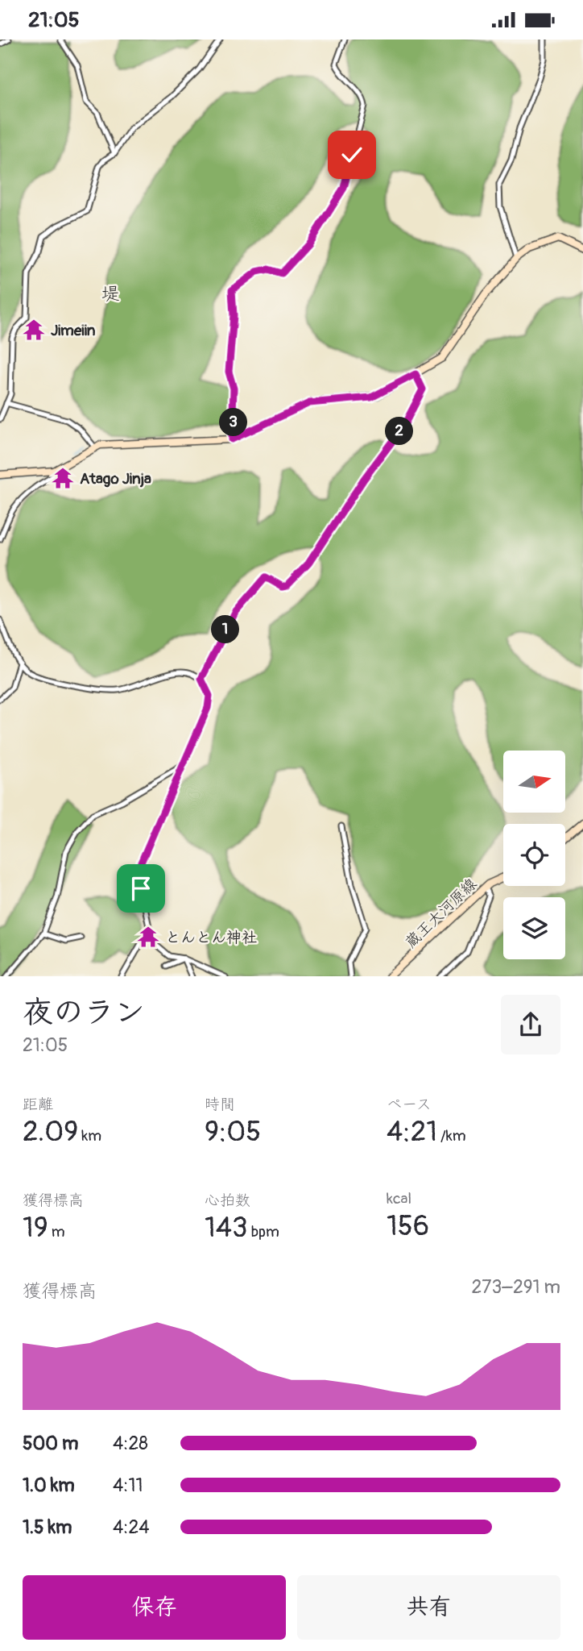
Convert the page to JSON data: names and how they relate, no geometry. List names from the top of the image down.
{
  "streets": {
    "street": ["蔵王大河原線"]
  },
  "districts": ["堤"],
  "places": {
    "temple": ["Jimeiin", "Atago Jinja", "とんとん神社"]
  },
  "north": "right",
  "page": {
    "status": "21:05",
    "pins": ["3", "2", "1"],
    "heading": ["夜のラン", "21:05"],
    "stats": [
      ["距離", "2.09 km"],
      ["時間", "9:05"],
      ["ペース", "4:21 /km"],
      ["獲得標高", "19 m"],
      ["心拍数", "143 bpm"],
      ["kcal", "156"]
    ],
    "chart": ["獲得標高", "273–291 m"],
    "list": [
      {
        "name": "500 m",
        "note": "4:28"
      },
      {
        "name": "1.0 km",
        "note": "4:11"
      },
      {
        "name": "1.5 km",
        "note": "4:24"
      }
    ],
    "buttons": ["保存", "共有"]
  }
}
